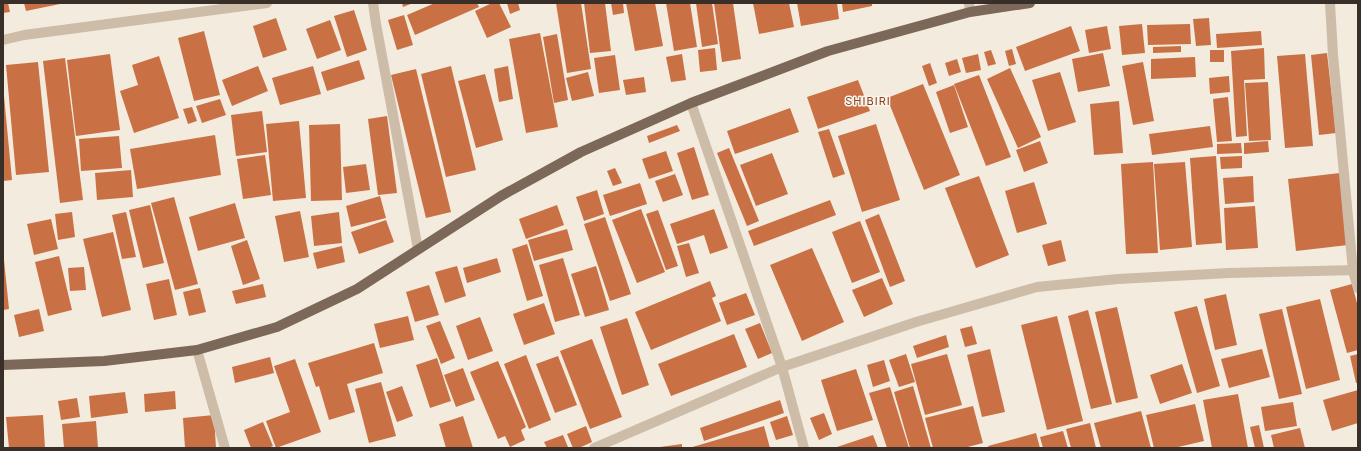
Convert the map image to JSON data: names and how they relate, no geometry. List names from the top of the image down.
{
  "districts": ["SHIBIRI"]
}
